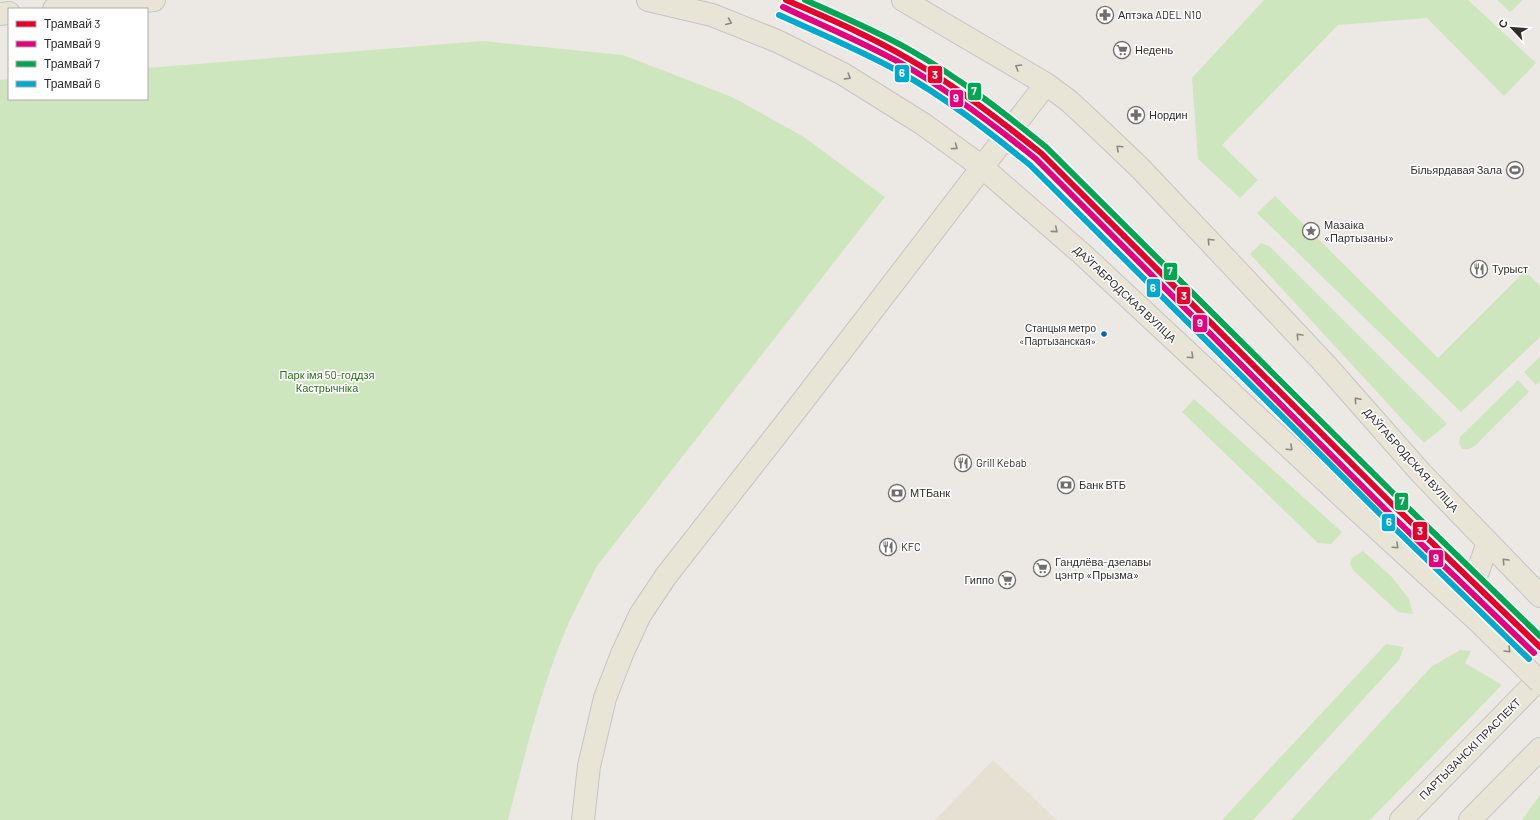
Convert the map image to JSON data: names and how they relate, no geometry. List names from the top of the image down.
{
  "streets": {
    "main road": ["ДАЎГАБРОДСКАЯ ВУЛІЦА", "ПАРТЫЗАНСКІ ПРАСПЕКТ"]
  },
  "parks": ["Парк імя 50-годдзя Кастрычніка"],
  "places": {
    "pharmacy": ["Аптэка ADEL N10", "Нордин"],
    "supermarket": ["Недень", "Гандлёва-дзелавы цэнтр «Прызма»", "Гиппо"],
    "sports": ["Більярдавая Зала"],
    "place": ["Мазаіка «Партызаны»"],
    "restaurant": ["Турыст", "Grill Kebab", "KFC"],
    "other": ["Станцыя метро «Партызанская»"],
    "bank": ["Банк ВТБ", "МТБанк"]
  },
  "lines": [
    "tram line 3",
    "tram line 7",
    "tram line 9",
    "tram line 6"
  ],
  "legend": [
    "Трамвай 3",
    "Трамвай 9",
    "Трамвай 7",
    "Трамвай 6"
  ],
  "north": "top left"
}
